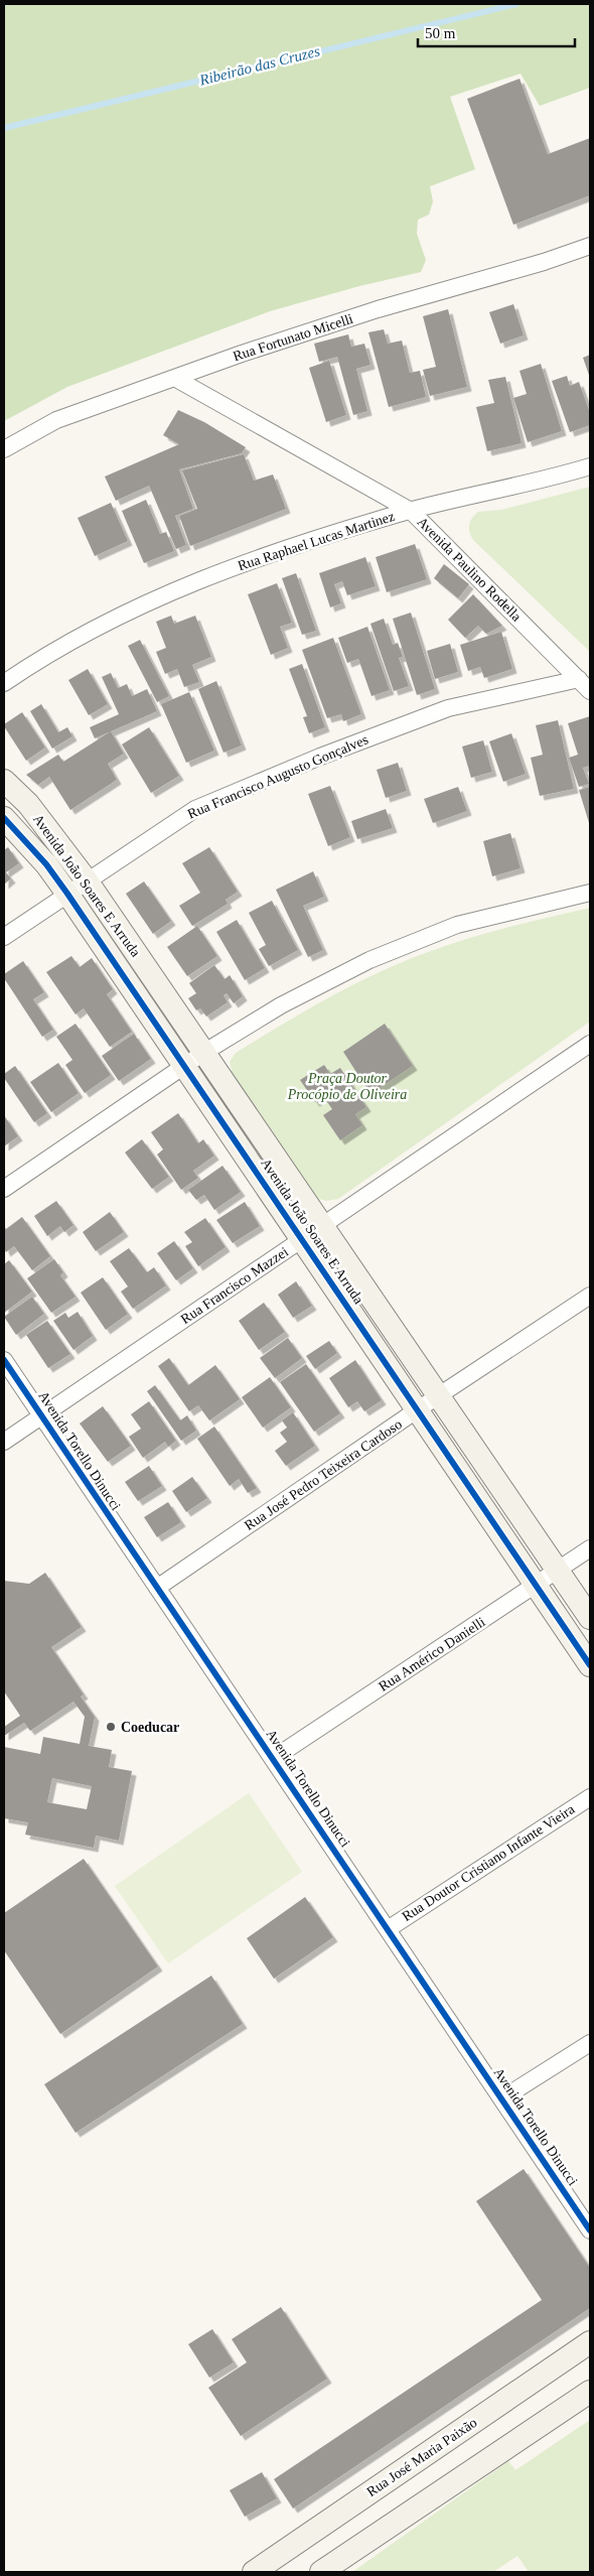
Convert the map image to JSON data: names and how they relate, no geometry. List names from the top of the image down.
{
  "streets": {
    "street": [
      "Rua Fortunato Micelli",
      "Rua Raphael Lucas Martinez",
      "Avenida Paulino Rodella",
      "Rua Francisco Augusto Gonçalves",
      "Avenida João Soares E Arruda",
      "Rua Francisco Mazzei",
      "Avenida Torello Dinucci",
      "Rua José Pedro Teixeira Cardoso",
      "Rua Américo Danielli",
      "Rua Doutor Cristiano Infante Vieira",
      "Rua José Maria Paixão"
    ]
  },
  "crossings": [
    ["Rua Fortunato Micelli", "Avenida Paulino Rodella"],
    ["Rua Raphael Lucas Martinez", "Avenida Paulino Rodella"],
    ["Avenida Paulino Rodella", "Rua Francisco Augusto Gonçalves"],
    ["Rua Francisco Augusto Gonçalves", "Avenida João Soares E Arruda"],
    ["Avenida João Soares E Arruda", "Rua Francisco Mazzei"],
    ["Avenida João Soares E Arruda", "Rua José Pedro Teixeira Cardoso"],
    ["Avenida João Soares E Arruda", "Rua Américo Danielli"],
    ["Rua Francisco Mazzei", "Avenida Torello Dinucci"],
    ["Avenida Torello Dinucci", "Rua José Pedro Teixeira Cardoso"],
    ["Avenida Torello Dinucci", "Rua Américo Danielli"],
    ["Avenida Torello Dinucci", "Rua Doutor Cristiano Infante Vieira"]
  ],
  "water": ["Ribeirão das Cruzes"],
  "parks": ["Praça Doutor Procópio de Oliveira"],
  "places": ["Coeducar"],
  "scale_bar": "50 m"
}
